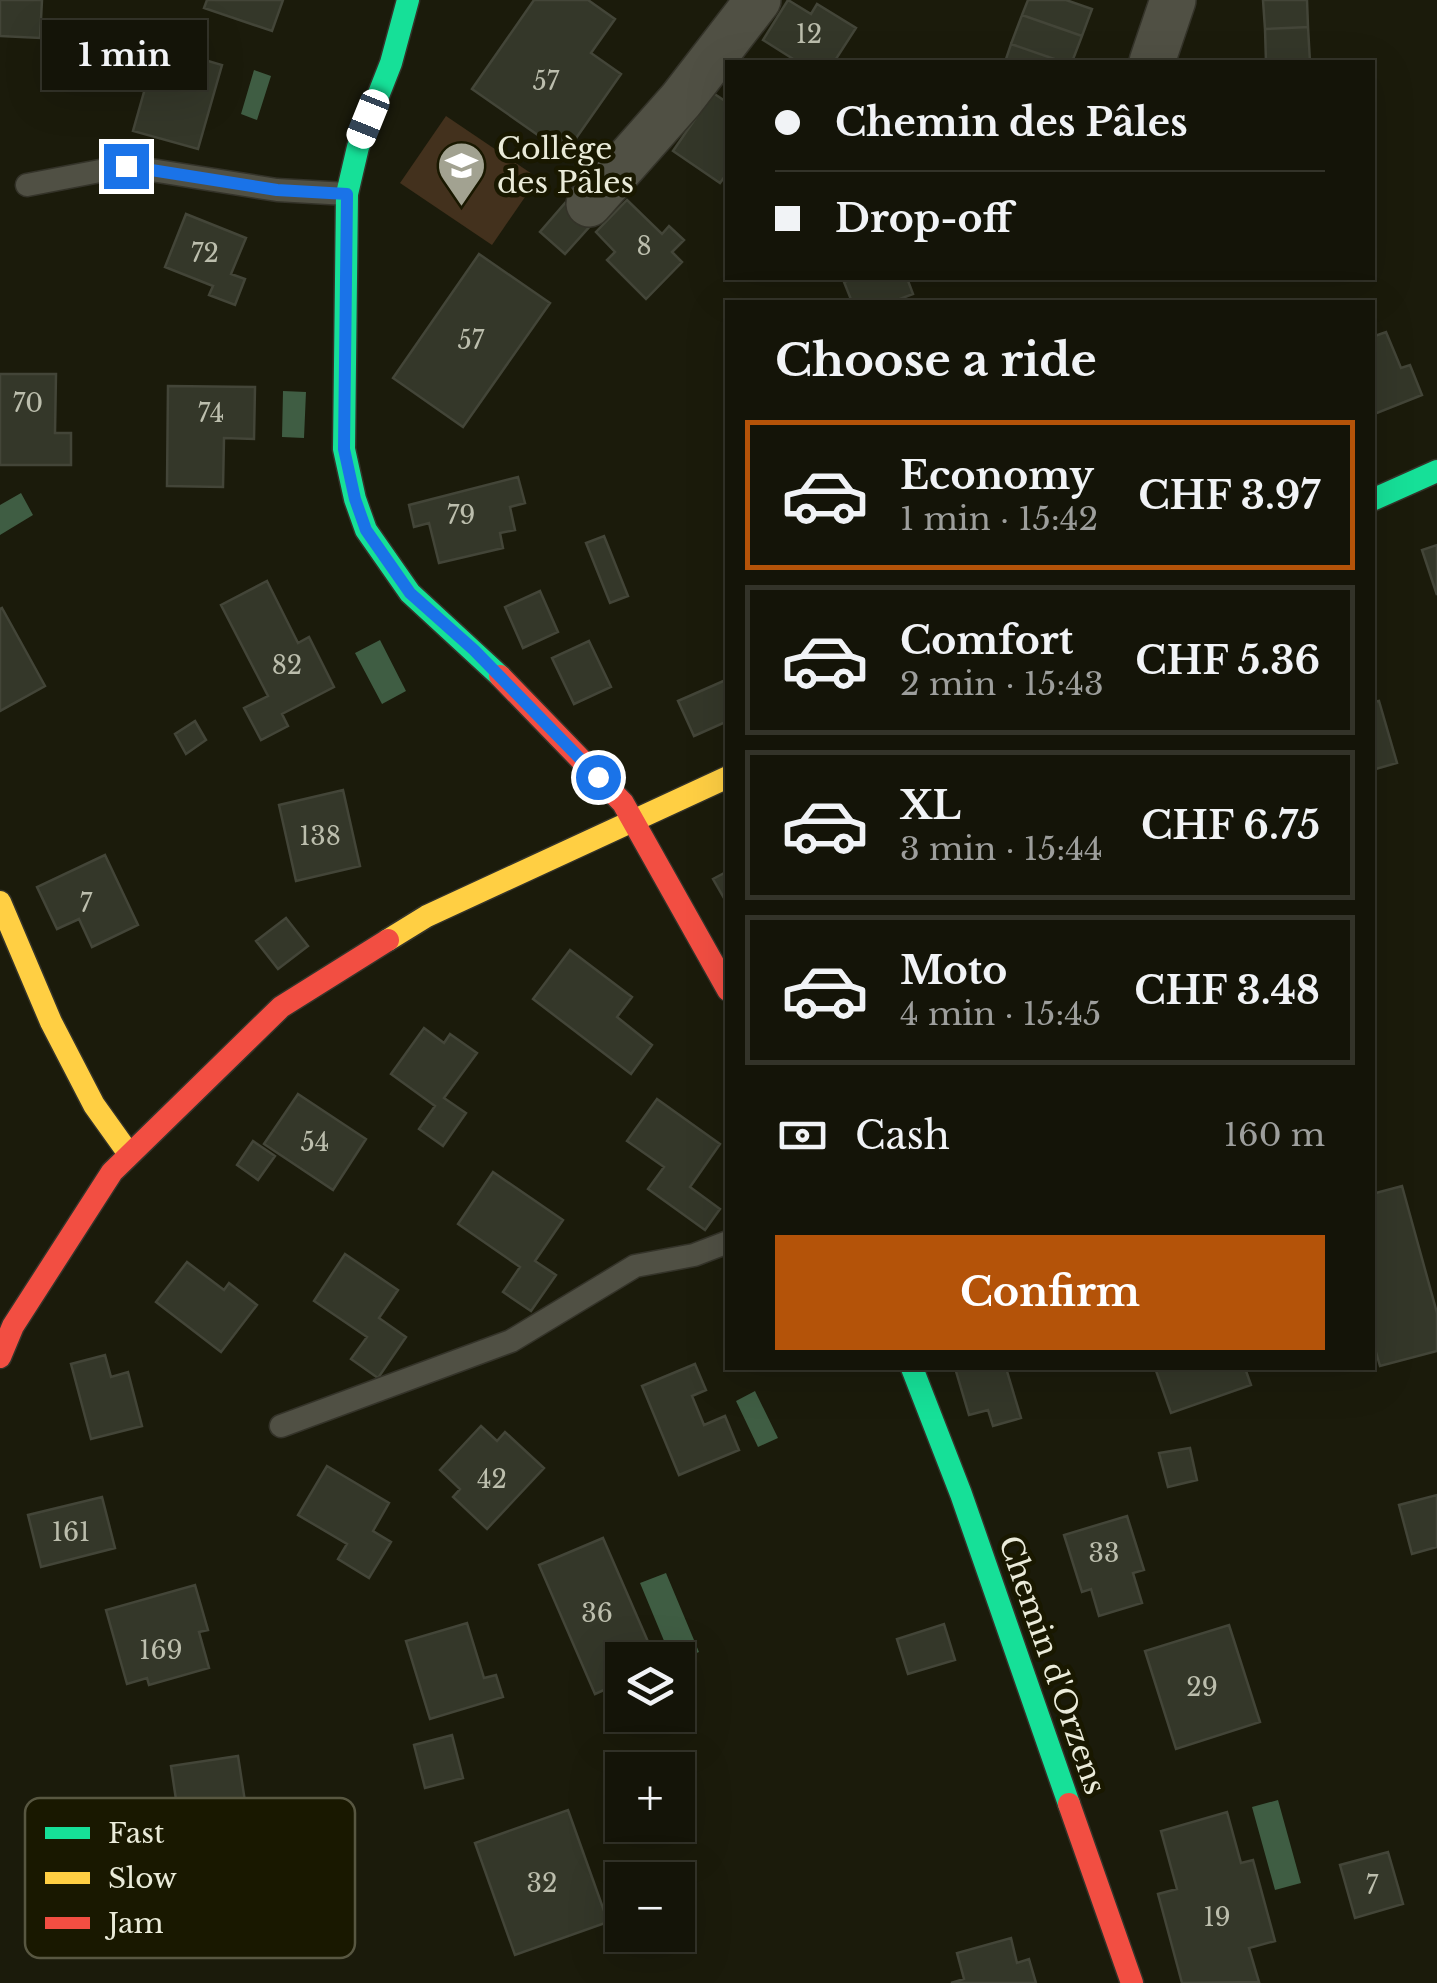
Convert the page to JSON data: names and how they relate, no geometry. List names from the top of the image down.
{
  "streets": {
    "street": ["Chemin d'Orzens"]
  },
  "places": {
    "school or university": ["Collège des Pâles"]
  },
  "house_numbers": [
    "12",
    "57",
    "8",
    "72",
    "57",
    "70",
    "74",
    "79",
    "82",
    "138",
    "7",
    "54",
    "42",
    "161",
    "33",
    "36",
    "169",
    "29",
    "32",
    "7",
    "19"
  ],
  "legend": ["Fast", "Slow", "Jam"],
  "page": {
    "bubble": "1 min",
    "banner": ["Chemin des Pâles", "Drop-off"],
    "heading": "Choose a ride",
    "list": [
      {
        "name": "Economy",
        "note": "1 min · 15:42",
        "value": "CHF 3.97"
      },
      {
        "name": "Comfort",
        "note": "2 min · 15:43",
        "value": "CHF 5.36"
      },
      {
        "name": "XL",
        "note": "3 min · 15:44",
        "value": "CHF 6.75"
      },
      {
        "name": "Moto",
        "note": "4 min · 15:45",
        "value": "CHF 3.48"
      }
    ],
    "pay": ["Cash", "160 m"],
    "buttons": "Confirm",
    "map_buttons": ["+", "−"]
  }
}
